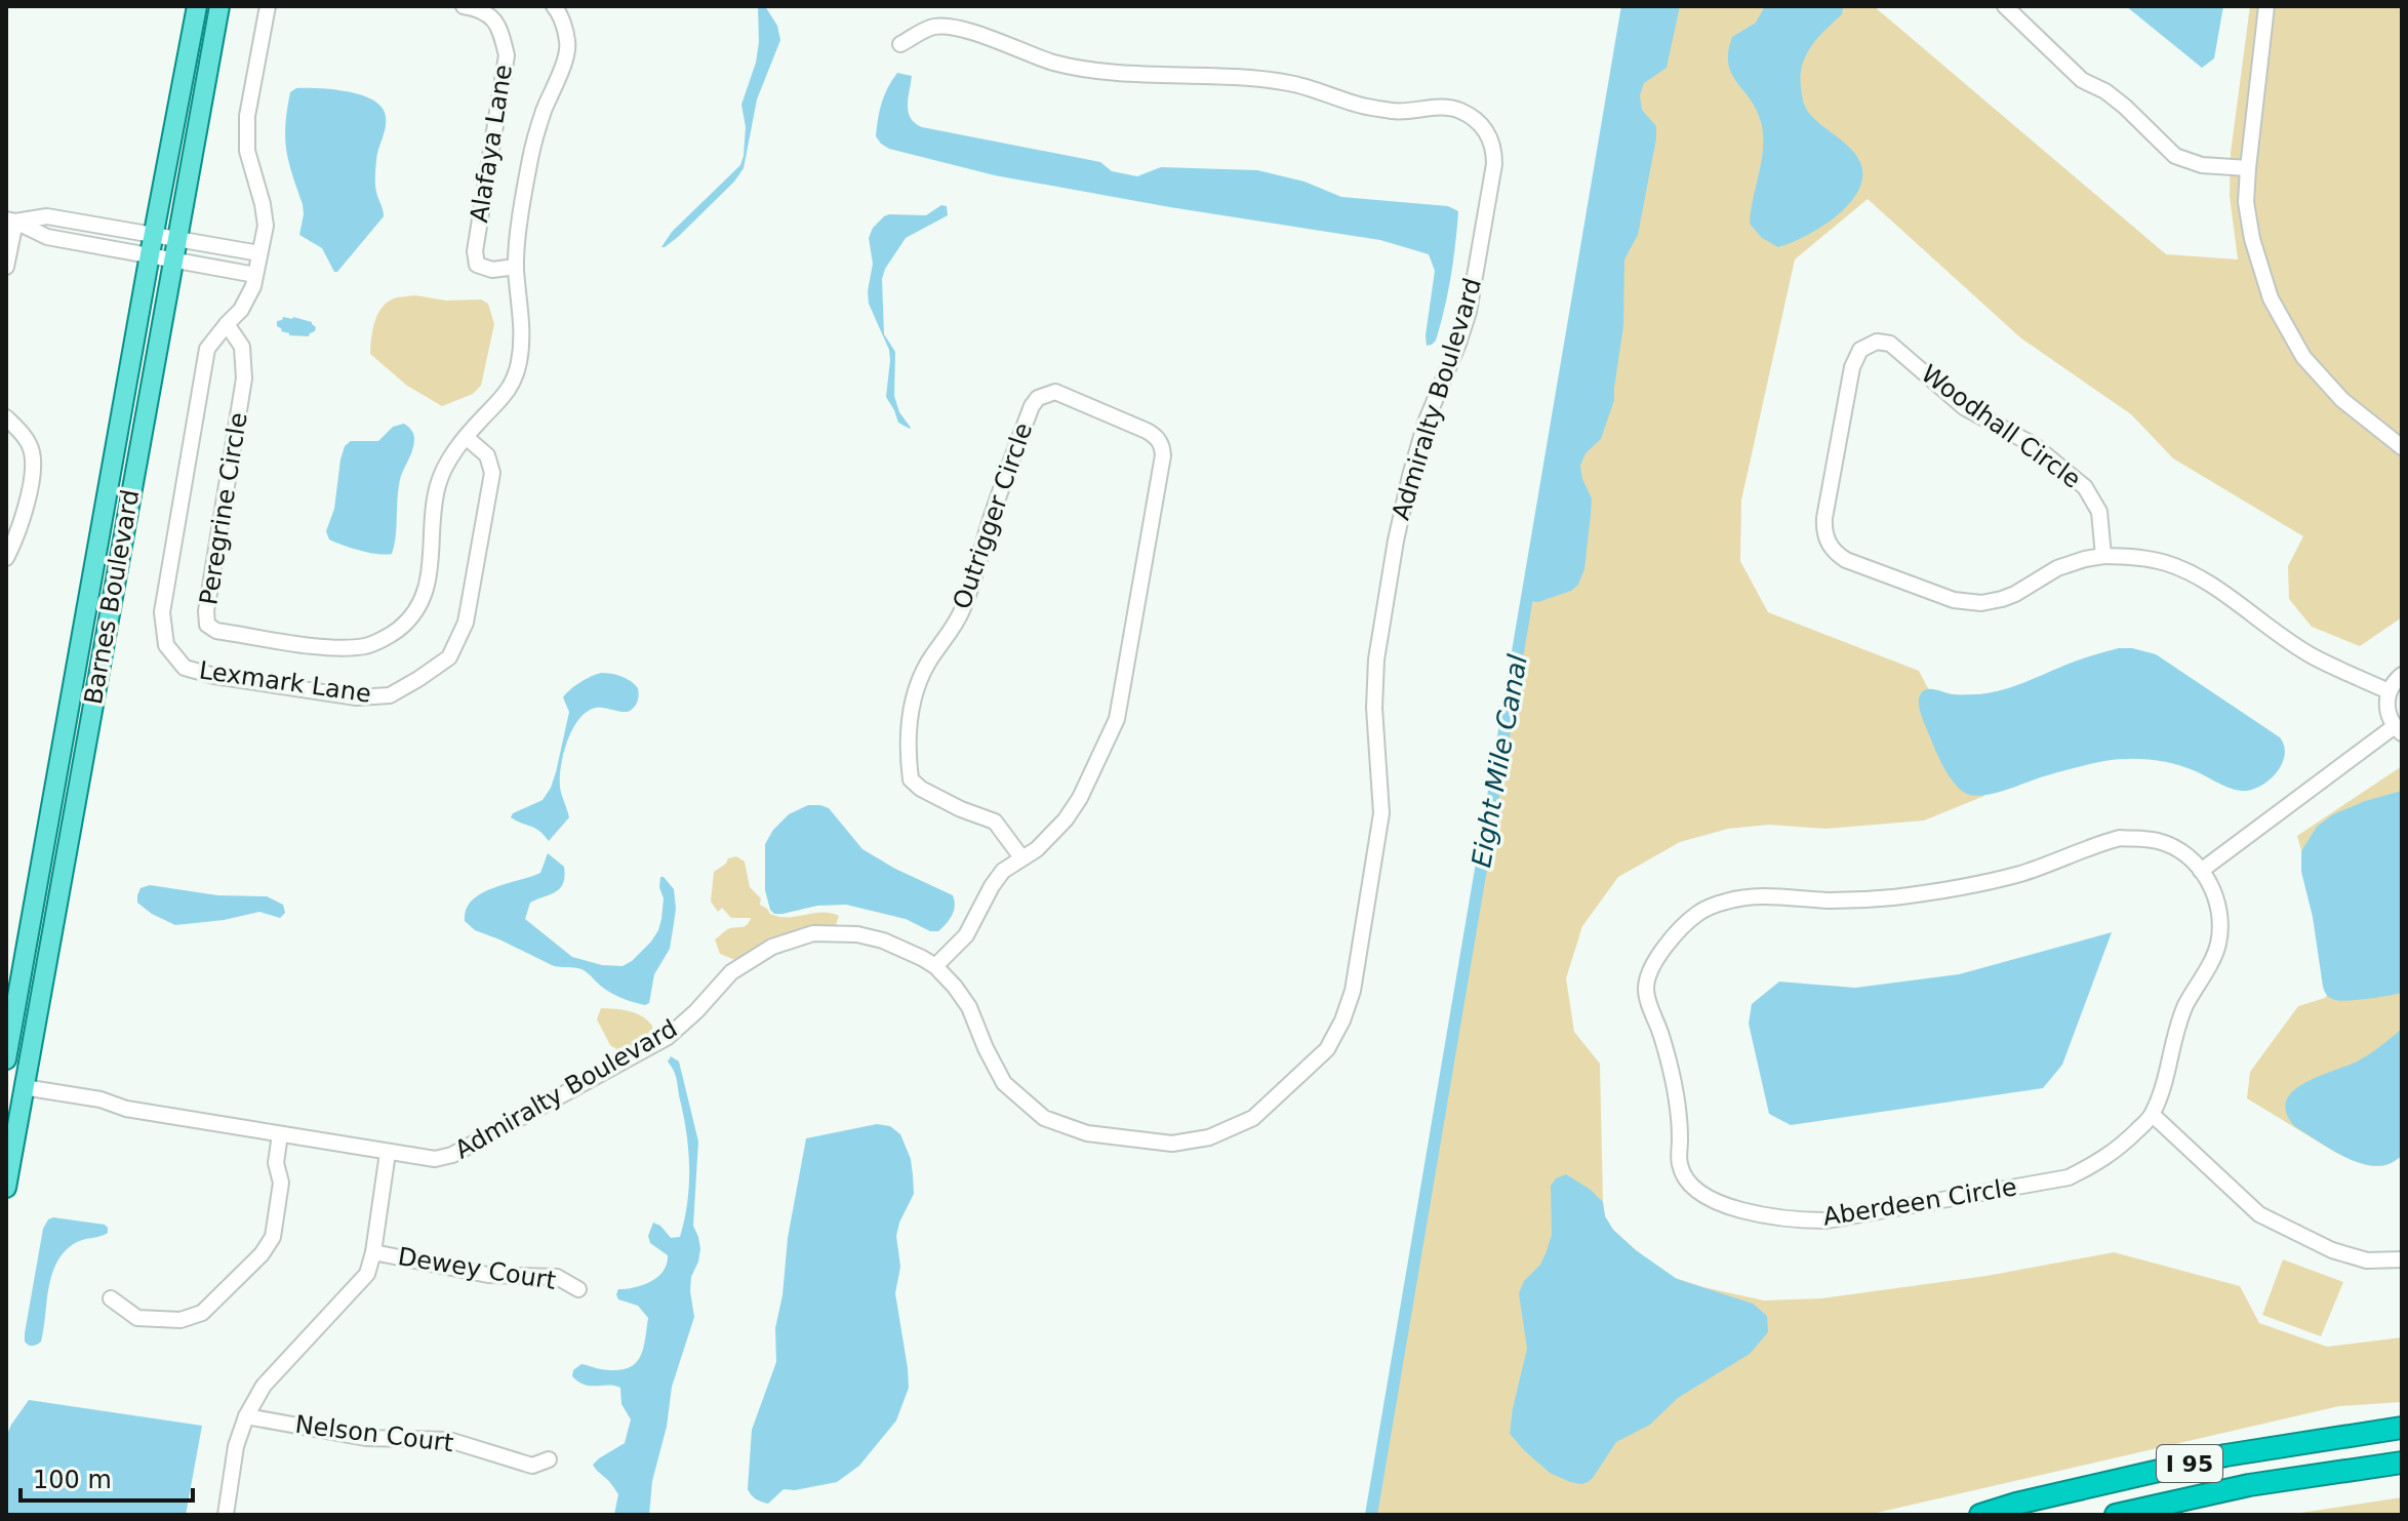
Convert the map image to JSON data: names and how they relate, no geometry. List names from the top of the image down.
{
  "streets": {
    "highway": ["I 95"],
    "main road": ["Barnes Boulevard"],
    "street": [
      "Alafaya Lane",
      "Admiralty Boulevard",
      "Woodhall Circle",
      "Peregrine Circle",
      "Outrigger Circle",
      "Lexmark Lane",
      "Aberdeen Circle",
      "Dewey Court",
      "Nelson Court"
    ]
  },
  "crossings": [
    ["Alafaya Lane", "Peregrine Circle"],
    ["Admiralty Boulevard", "Outrigger Circle"],
    ["Admiralty Boulevard", "Barnes Boulevard"],
    ["Peregrine Circle", "Lexmark Lane"]
  ],
  "water": ["Eight Mile Canal"],
  "scale_bar": "100 m"
}
